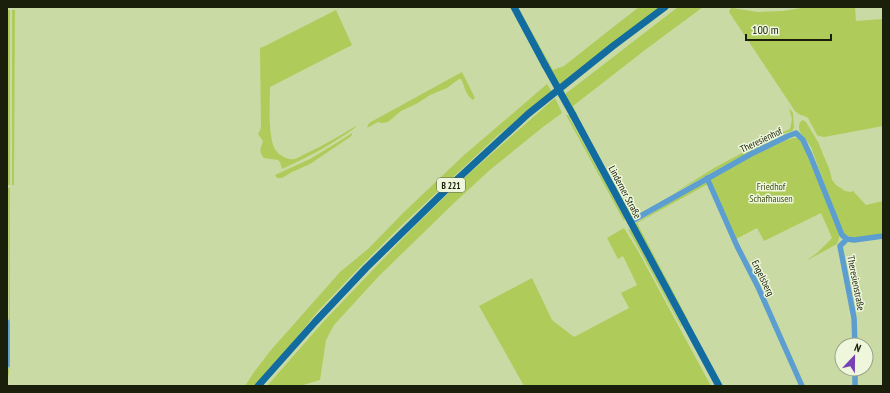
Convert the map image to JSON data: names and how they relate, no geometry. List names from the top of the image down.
{
  "streets": {
    "main road": ["B 221", "Linderner Straße"],
    "street": ["Theresienhof", "Engelsberg", "Theresienstraße"]
  },
  "crossings": [
    ["Theresienhof", "Linderner Straße"],
    ["Theresienhof", "Engelsberg"],
    ["Theresienhof", "Theresienstraße"]
  ],
  "parks": ["Friedhof Schafhausen"],
  "scale_bar": "100 m",
  "north": "top"
}
